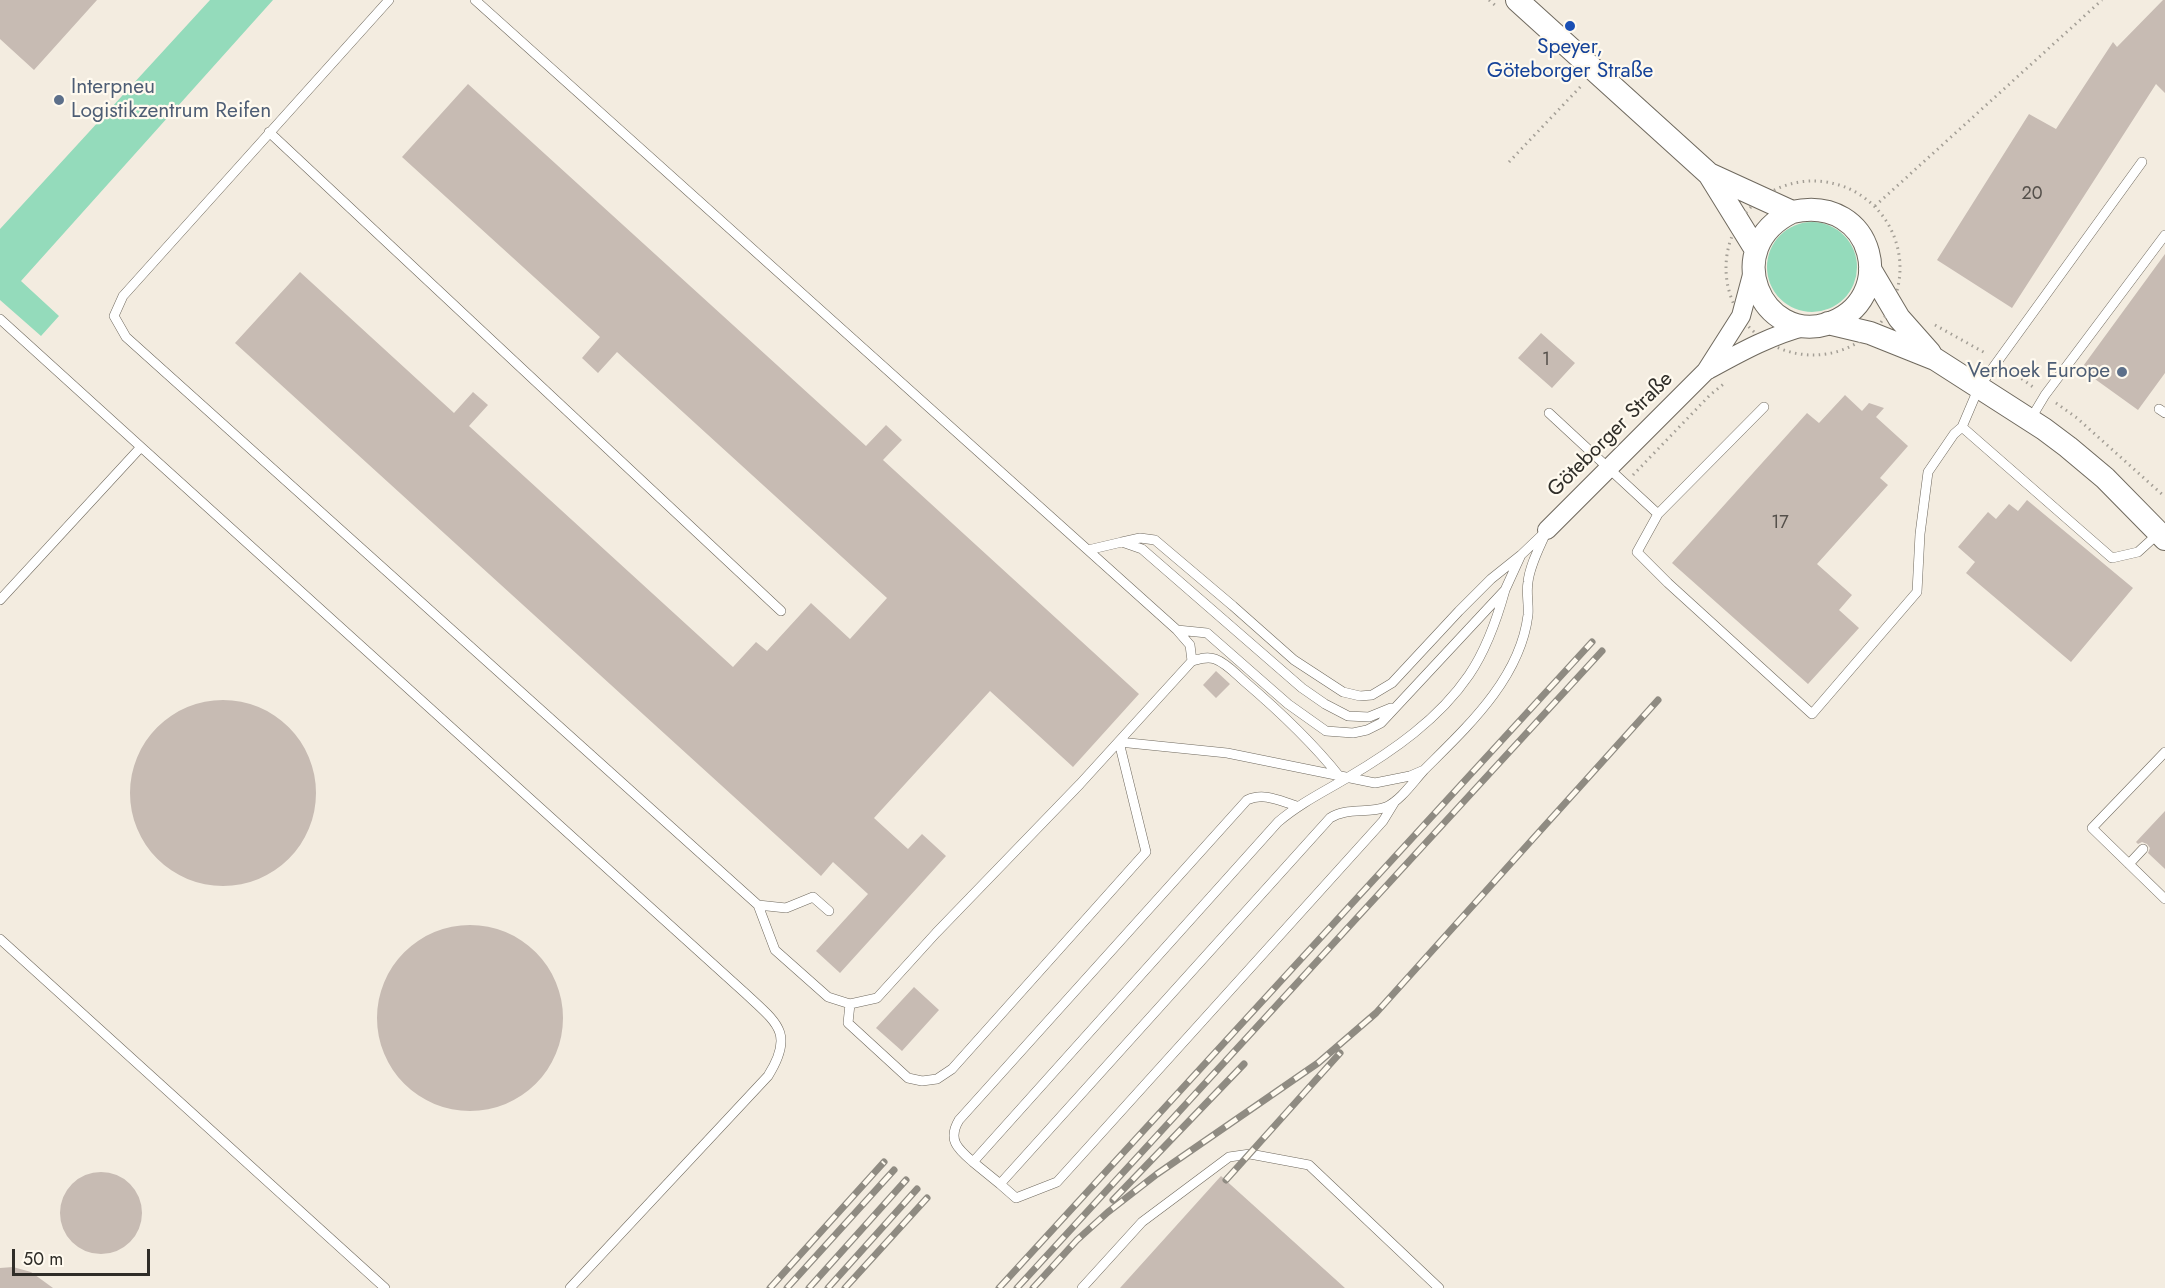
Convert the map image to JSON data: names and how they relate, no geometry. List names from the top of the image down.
{
  "streets": {
    "street": ["Göteborger Straße"]
  },
  "places": ["Speyer, Göteborger Straße", "Interpneu Logistikzentrum Reifen", "Verhoek Europe"],
  "house_numbers": ["20", "1", "17"],
  "scale_bar": "50 m"
}
